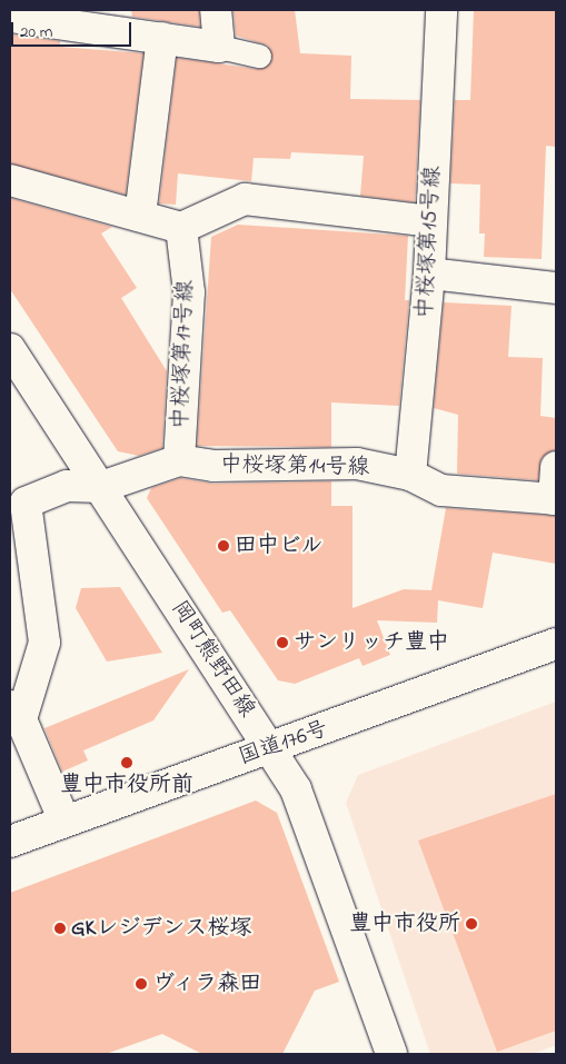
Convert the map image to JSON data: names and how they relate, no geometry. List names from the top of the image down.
{
  "streets": {
    "main road": [
      "中桜塚第15号線",
      "中桜塚第17号線",
      "中桜塚第14号線",
      "岡町熊野田線",
      "国道176号"
    ]
  },
  "crossings": [
    ["中桜塚第15号線", "中桜塚第14号線"],
    ["中桜塚第17号線", "中桜塚第14号線"],
    ["中桜塚第14号線", "岡町熊野田線"],
    ["岡町熊野田線", "国道176号"]
  ],
  "places": [
    "田中ビル",
    "サンリッチ豊中",
    "豊中市役所前",
    "豊中市役所",
    "GKレジデンス桜塚",
    "ヴィラ森田"
  ],
  "scale_bar": "20 m"
}
